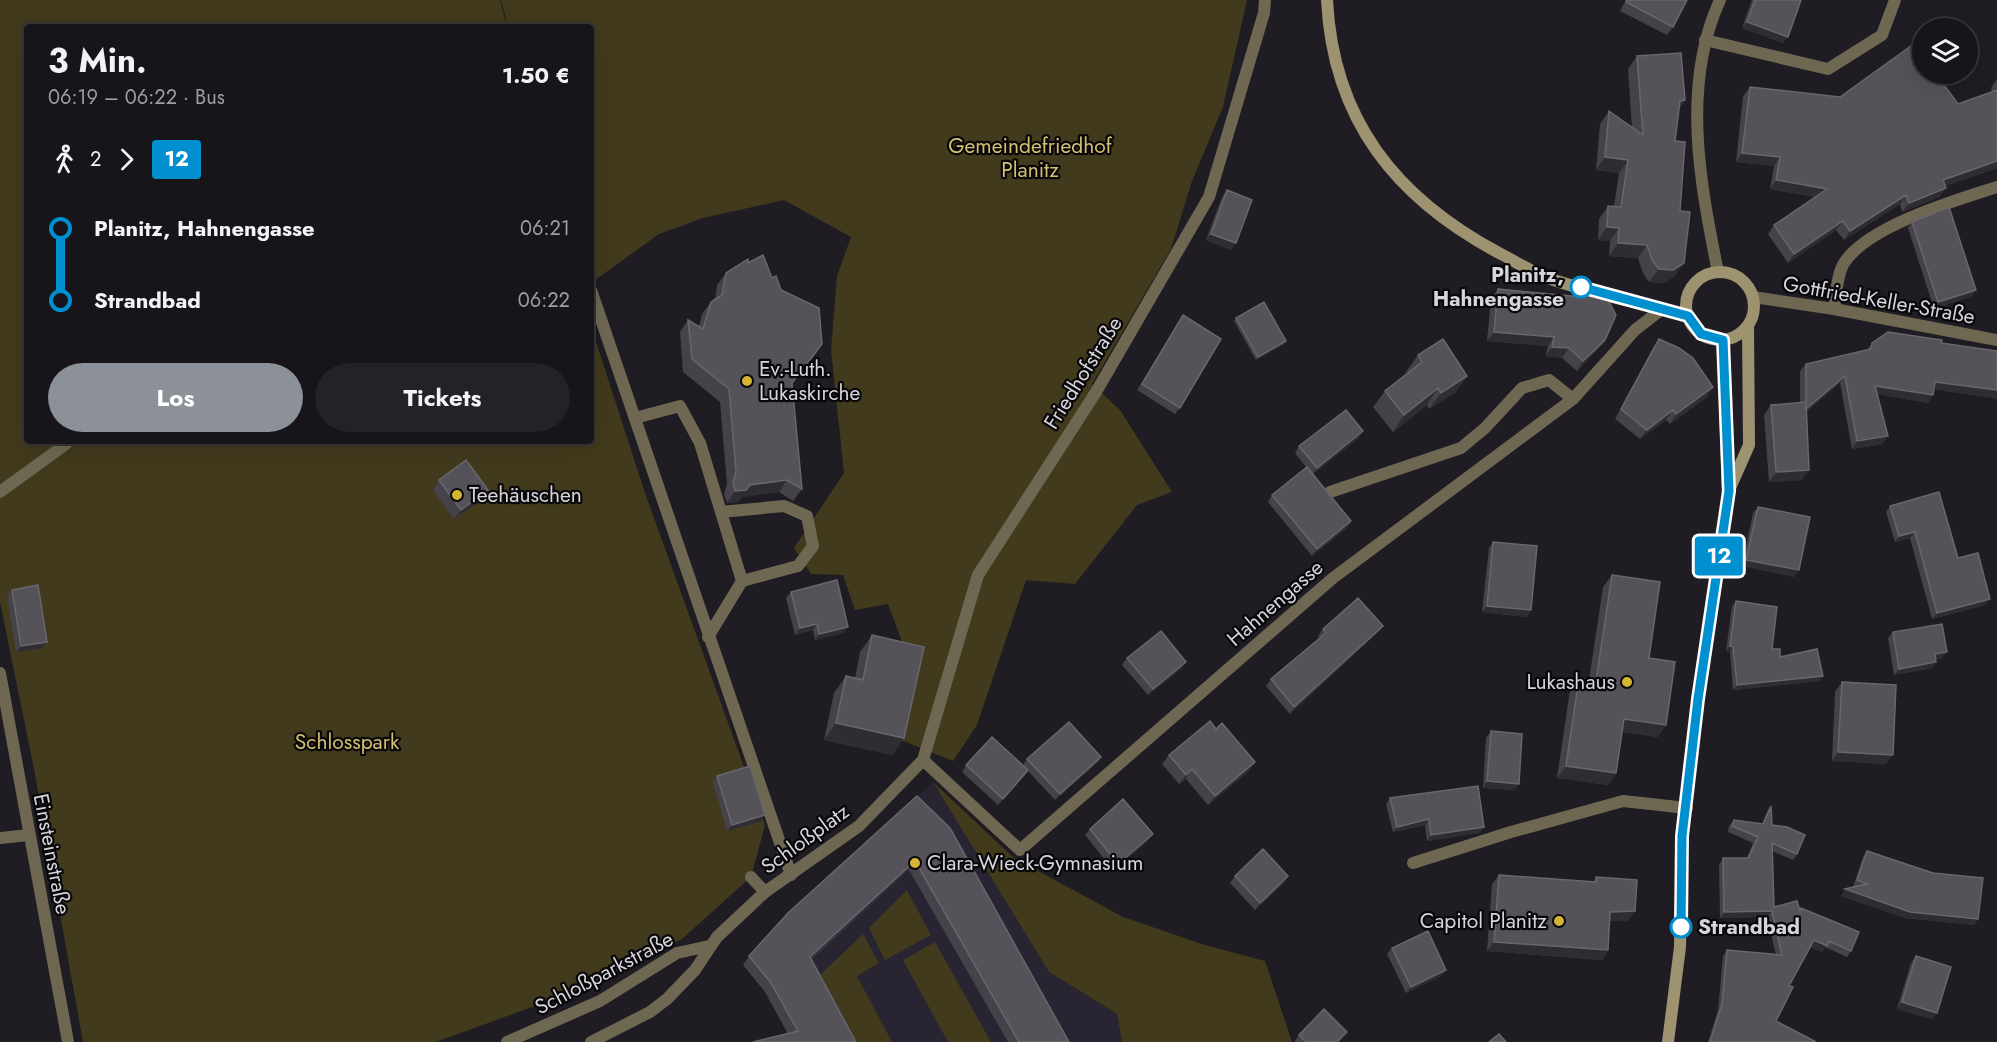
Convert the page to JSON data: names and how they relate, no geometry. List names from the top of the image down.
{
  "streets": {
    "street": [
      "Gottfried-Keller-Straße",
      "Friedhofstraße",
      "Hahnengasse",
      "Schloßplatz",
      "Einsteinstraße",
      "Schloßparkstraße"
    ]
  },
  "crossings": [
    ["Friedhofstraße", "Hahnengasse"],
    ["Friedhofstraße", "Schloßplatz"],
    ["Hahnengasse", "Schloßplatz"],
    ["Schloßplatz", "Schloßparkstraße"]
  ],
  "parks": ["Gemeindefriedhof Planitz", "Schlosspark"],
  "places": [
    "Planitz, Hahnengasse",
    "Ev.-Luth. Lukaskirche",
    "Teehäuschen",
    "Lukashaus",
    "Clara-Wieck-Gymnasium",
    "Capitol Planitz",
    "Strandbad"
  ],
  "lines": ["bus line 12"],
  "page": {
    "on_map": "12",
    "heading": ["3 Min.", "06:19 – 06:22 · Bus", "1.50 €"],
    "legs": ["2", "12"],
    "list": [
      {
        "name": "Planitz, Hahnengasse",
        "value": "06:21"
      },
      {
        "name": "Strandbad",
        "value": "06:22"
      }
    ],
    "buttons": ["Los", "Tickets"]
  }
}
